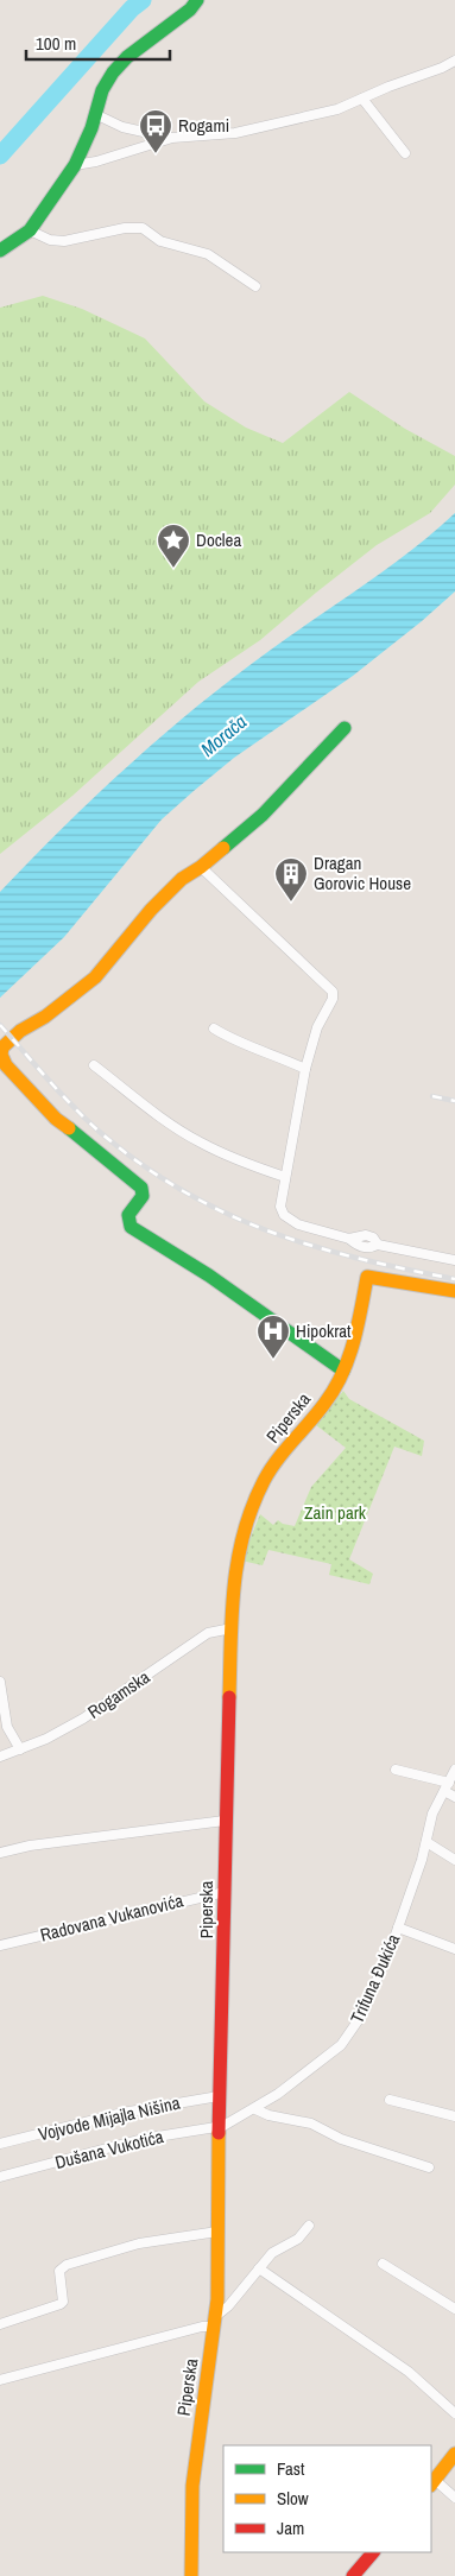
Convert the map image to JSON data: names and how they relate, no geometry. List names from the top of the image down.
{
  "streets": {
    "street": [
      "Piperska",
      "Rogamska",
      "Radovana Vukanovića",
      "Trifuna Đukića",
      "Vojvode Mijajla Nišina",
      "Dušana Vukotića"
    ]
  },
  "crossings": [
    ["Piperska", "Rogamska"],
    ["Piperska", "Radovana Vukanovića"],
    ["Piperska", "Trifuna Đukića"],
    ["Piperska", "Vojvode Mijajla Nišina"],
    ["Piperska", "Dušana Vukotića"],
    ["Trifuna Đukića", "Dušana Vukotića"]
  ],
  "water": ["Morača"],
  "parks": ["Zain park"],
  "places": {
    "bus stop": ["Rogami"],
    "place": ["Doclea"],
    "building": ["Dragan Gorovic House"],
    "hospital": ["Hipokrat"]
  },
  "legend": ["Fast", "Slow", "Jam"],
  "scale_bar": "100 m"
}
